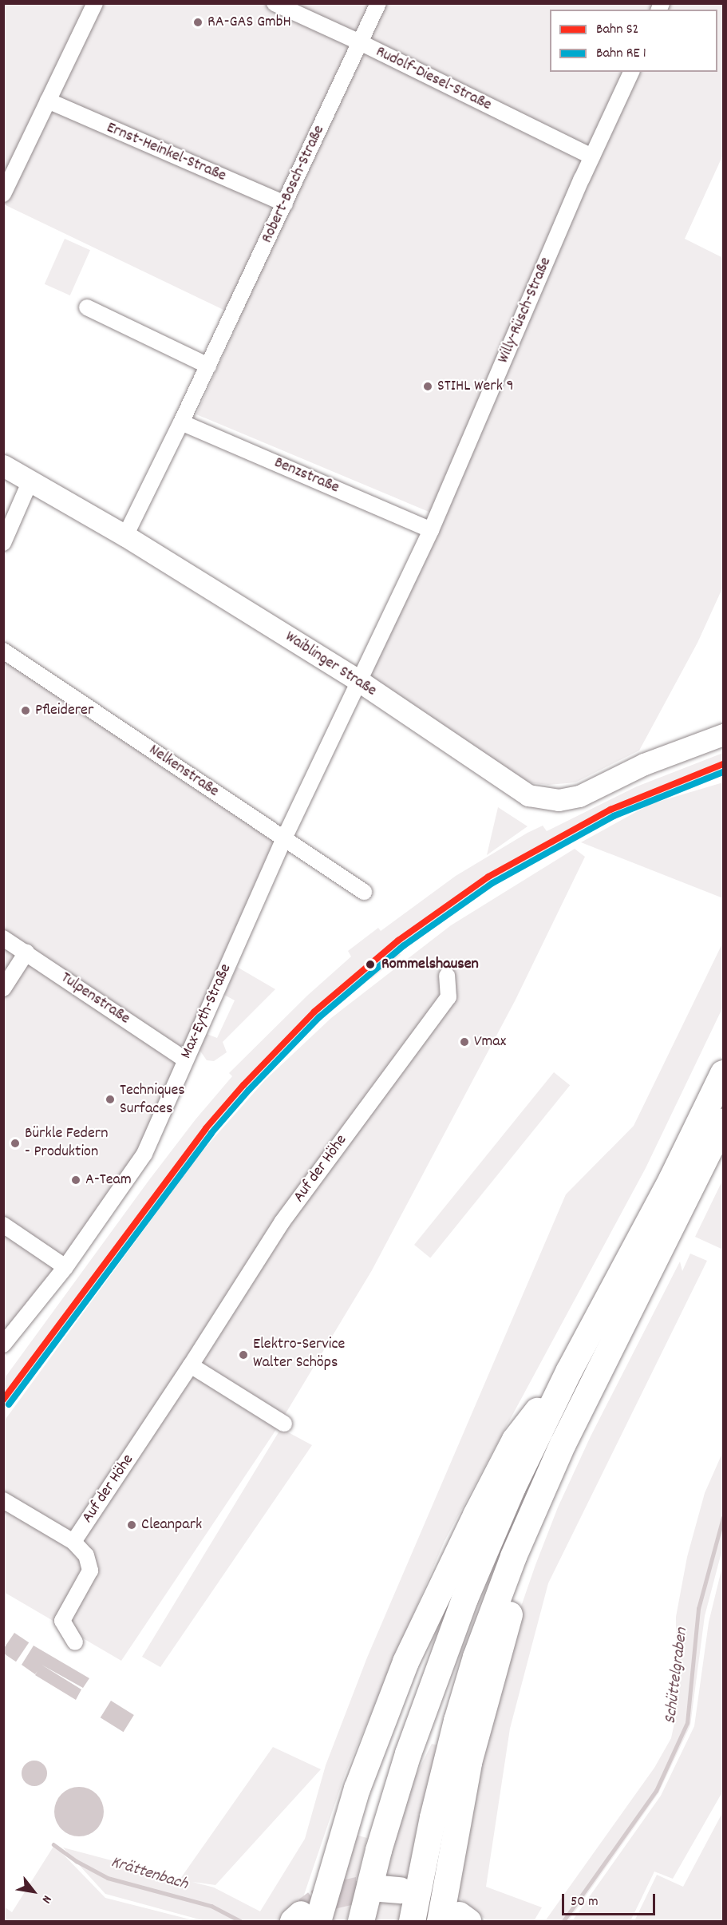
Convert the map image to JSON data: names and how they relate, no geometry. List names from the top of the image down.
{
  "streets": {
    "street": [
      "Rudolf-Diesel-Straße",
      "Ernst-Heinkel-Straße",
      "Robert-Bosch-Straße",
      "Willy-Rüsch-Straße",
      "Benzstraße",
      "Waiblinger Straße",
      "Nelkenstraße",
      "Tulpenstraße",
      "Max-Eyth-Straße",
      "Auf der Höhe"
    ]
  },
  "crossings": [
    ["Rudolf-Diesel-Straße", "Robert-Bosch-Straße"],
    ["Rudolf-Diesel-Straße", "Willy-Rüsch-Straße"],
    ["Ernst-Heinkel-Straße", "Robert-Bosch-Straße"],
    ["Robert-Bosch-Straße", "Benzstraße"],
    ["Robert-Bosch-Straße", "Waiblinger Straße"],
    ["Willy-Rüsch-Straße", "Benzstraße"],
    ["Willy-Rüsch-Straße", "Waiblinger Straße"],
    ["Willy-Rüsch-Straße", "Max-Eyth-Straße"],
    ["Waiblinger Straße", "Max-Eyth-Straße"],
    ["Nelkenstraße", "Max-Eyth-Straße"],
    ["Tulpenstraße", "Max-Eyth-Straße"]
  ],
  "water": ["Schüttelgraben", "Krättenbach"],
  "places": [
    "RA-GAS GmbH",
    "STIHL Werk 9",
    "Pfleiderer",
    "Rommelshausen",
    "Vmax",
    "Techniques Surfaces",
    "Bürkle Federn - Produktion",
    "A-Team",
    "Elektro-Service Walter Schöps",
    "Cleanpark"
  ],
  "lines": ["rail line S2"],
  "legend": ["Bahn S2", "Bahn RE 1"],
  "scale_bar": "50 m",
  "north": "bottom right"
}
